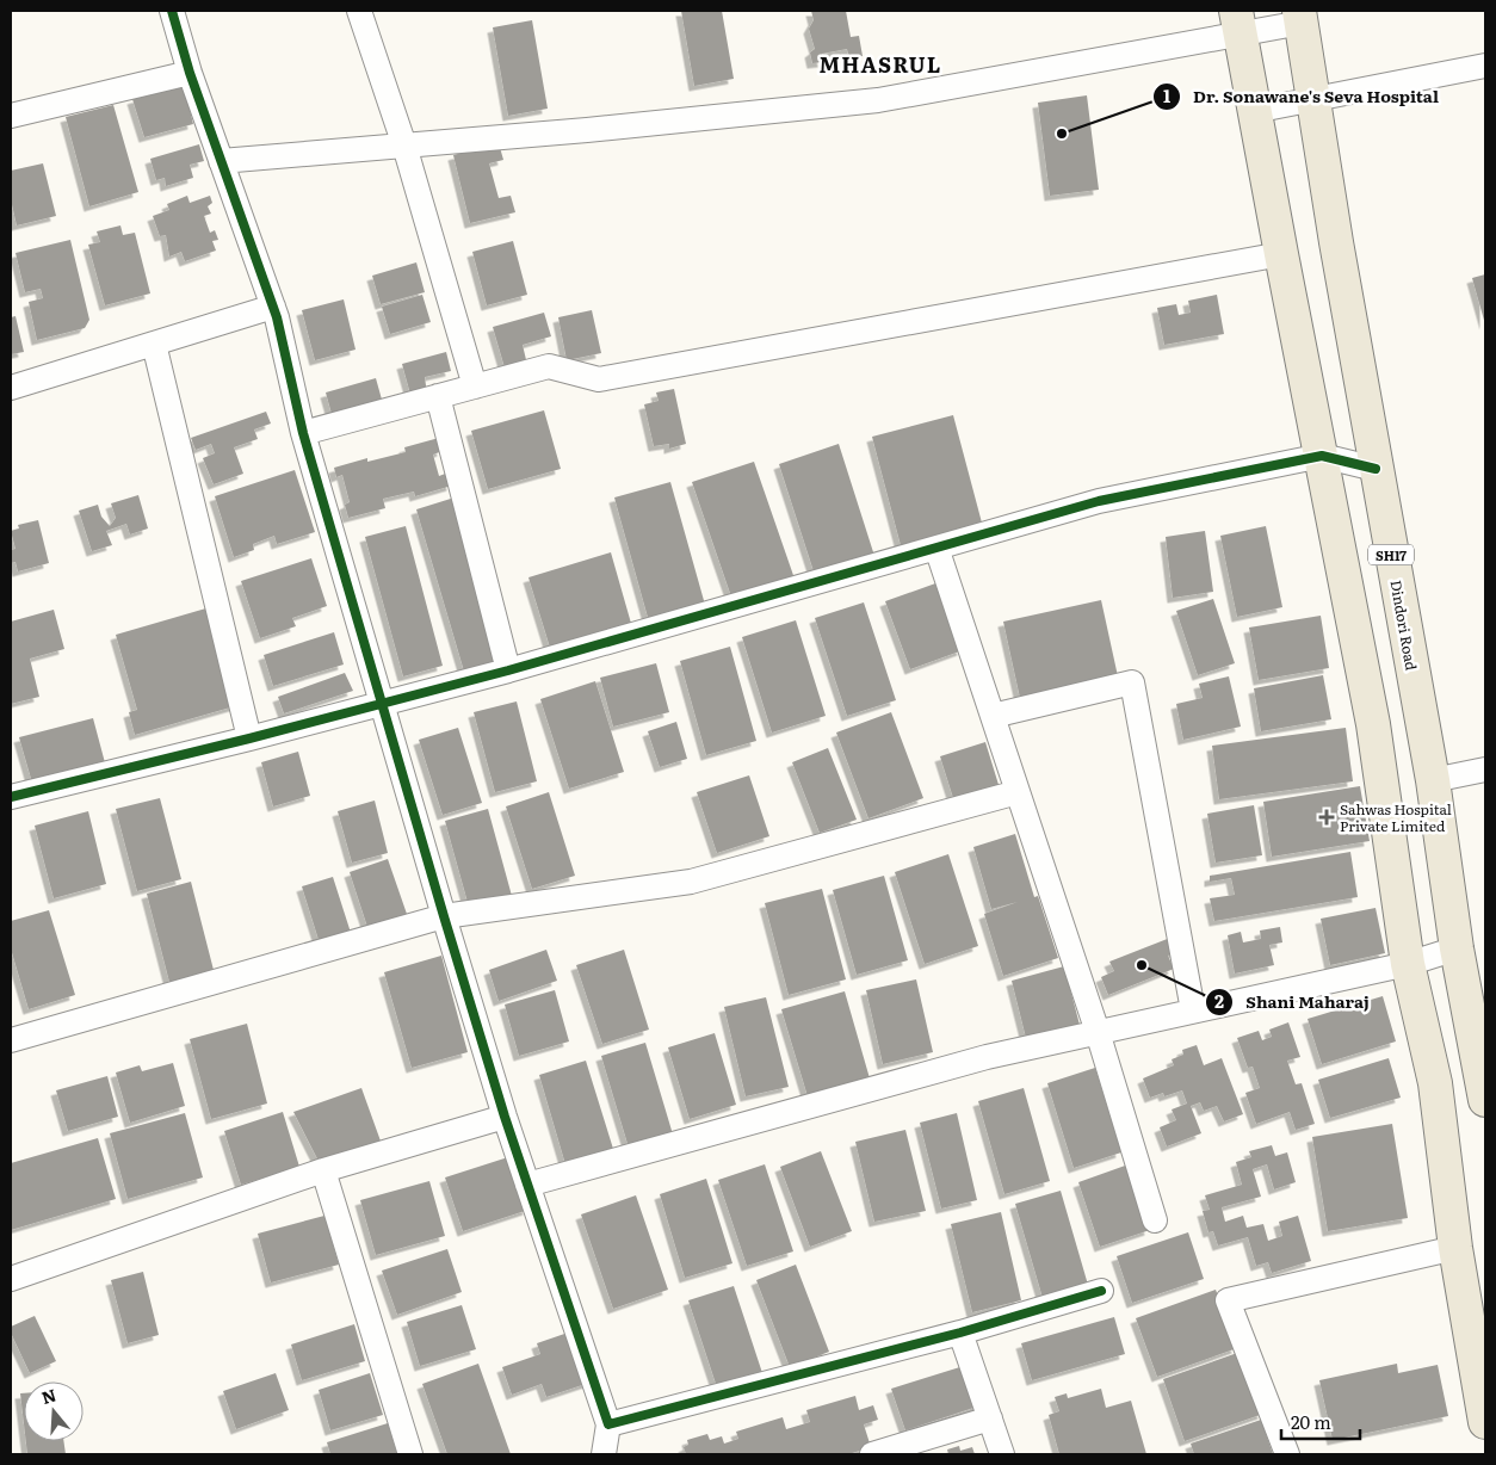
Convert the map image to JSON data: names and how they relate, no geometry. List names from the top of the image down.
{
  "streets": {
    "main road": ["SH17", "Dindori Road"]
  },
  "districts": ["MHASRUL"],
  "places": {
    "other": ["Dr. Sonawane's Seva Hospital", "Shani Maharaj"],
    "health": ["Sahwas Hospital Private Limited"]
  },
  "scale_bar": "20 m",
  "north": "top"
}
